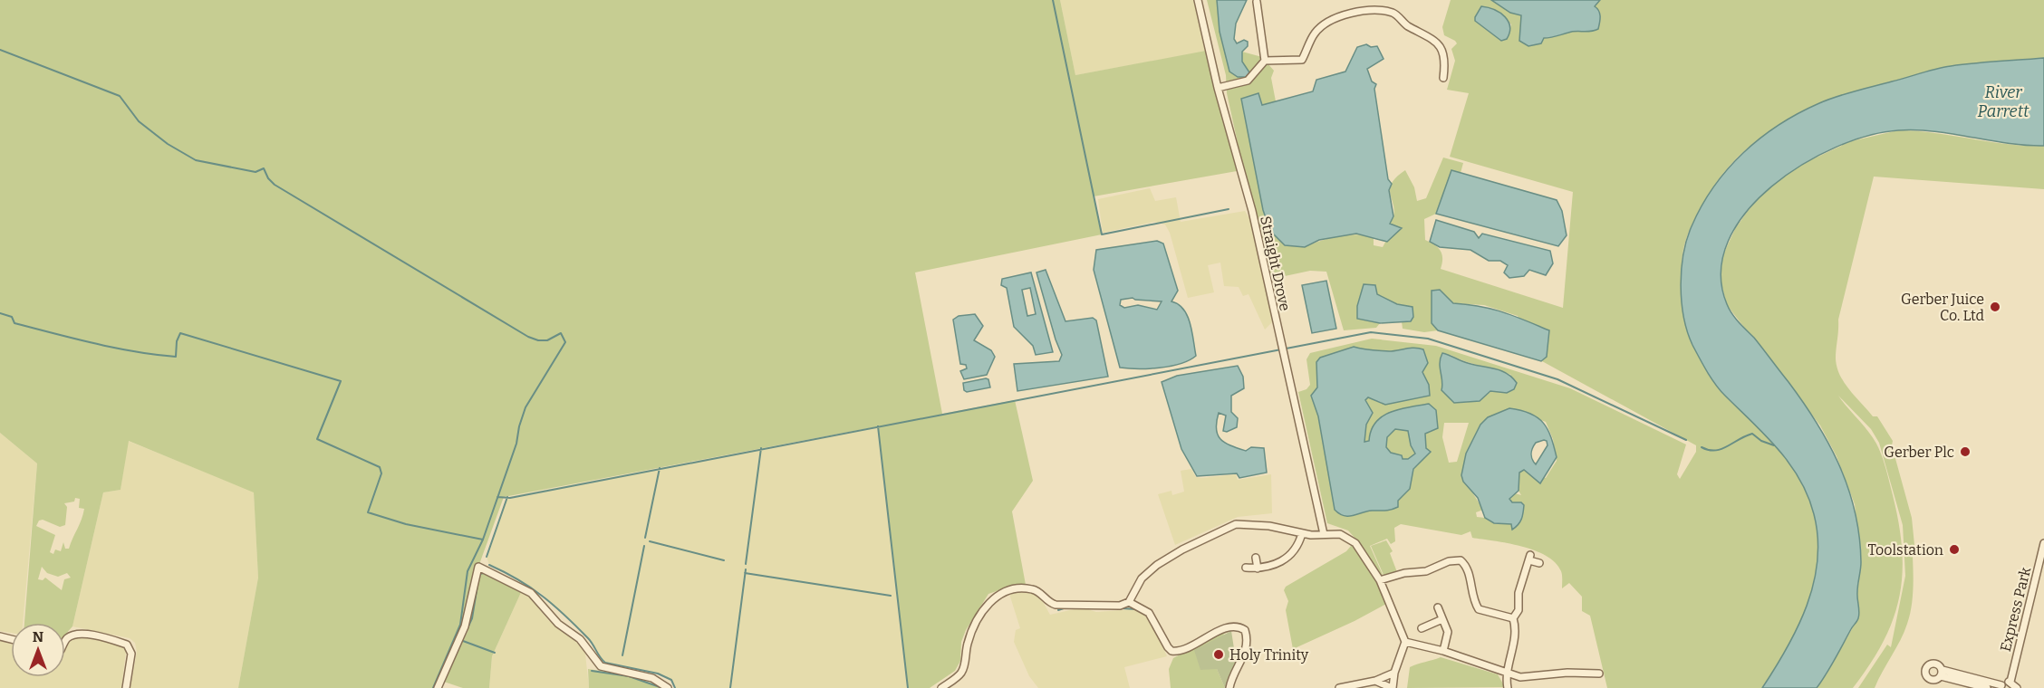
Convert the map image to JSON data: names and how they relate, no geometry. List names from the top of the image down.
{
  "streets": {
    "street": ["Straight Drove", "Express Park"]
  },
  "water": ["River Parrett"],
  "places": [
    "Gerber Juice Co. Ltd",
    "Gerber Plc",
    "Toolstation",
    "Holy Trinity"
  ],
  "north": "top"
}
